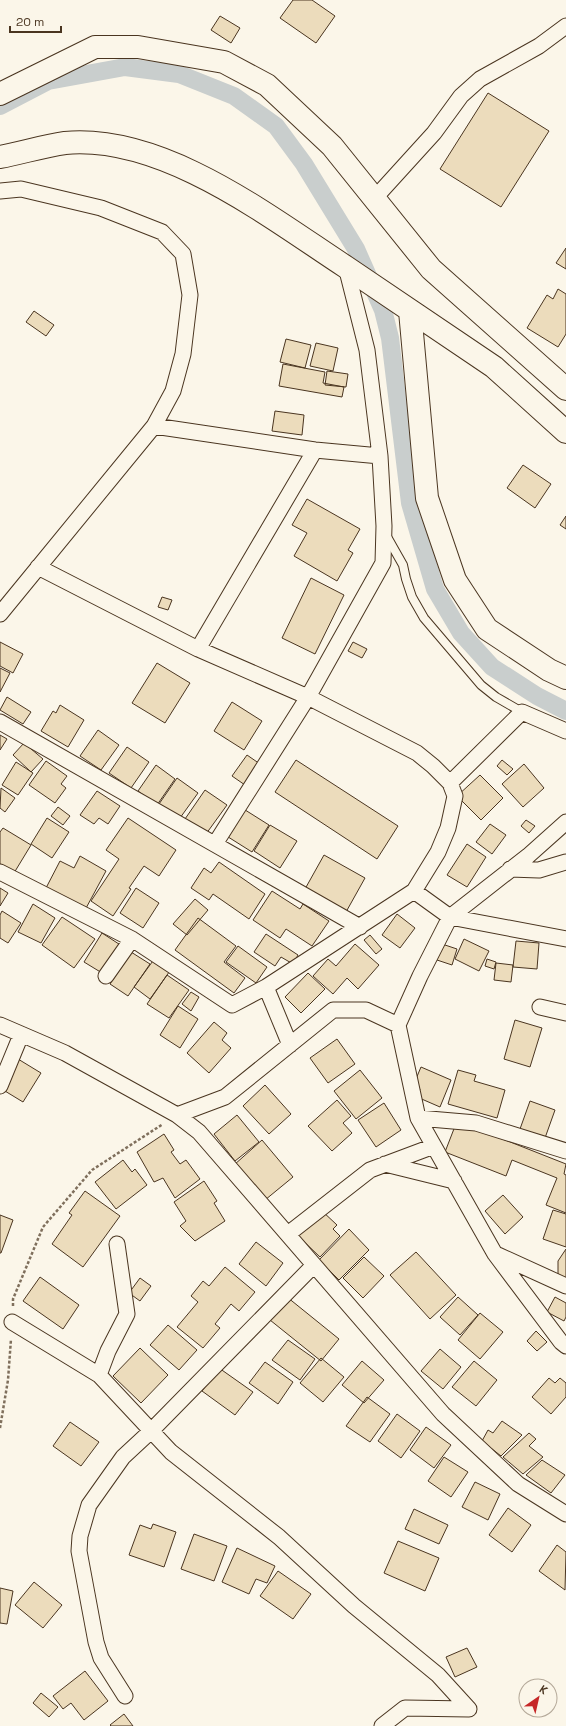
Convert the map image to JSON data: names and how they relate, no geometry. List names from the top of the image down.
{
  "scale_bar": "20 m",
  "north": "top right"
}
